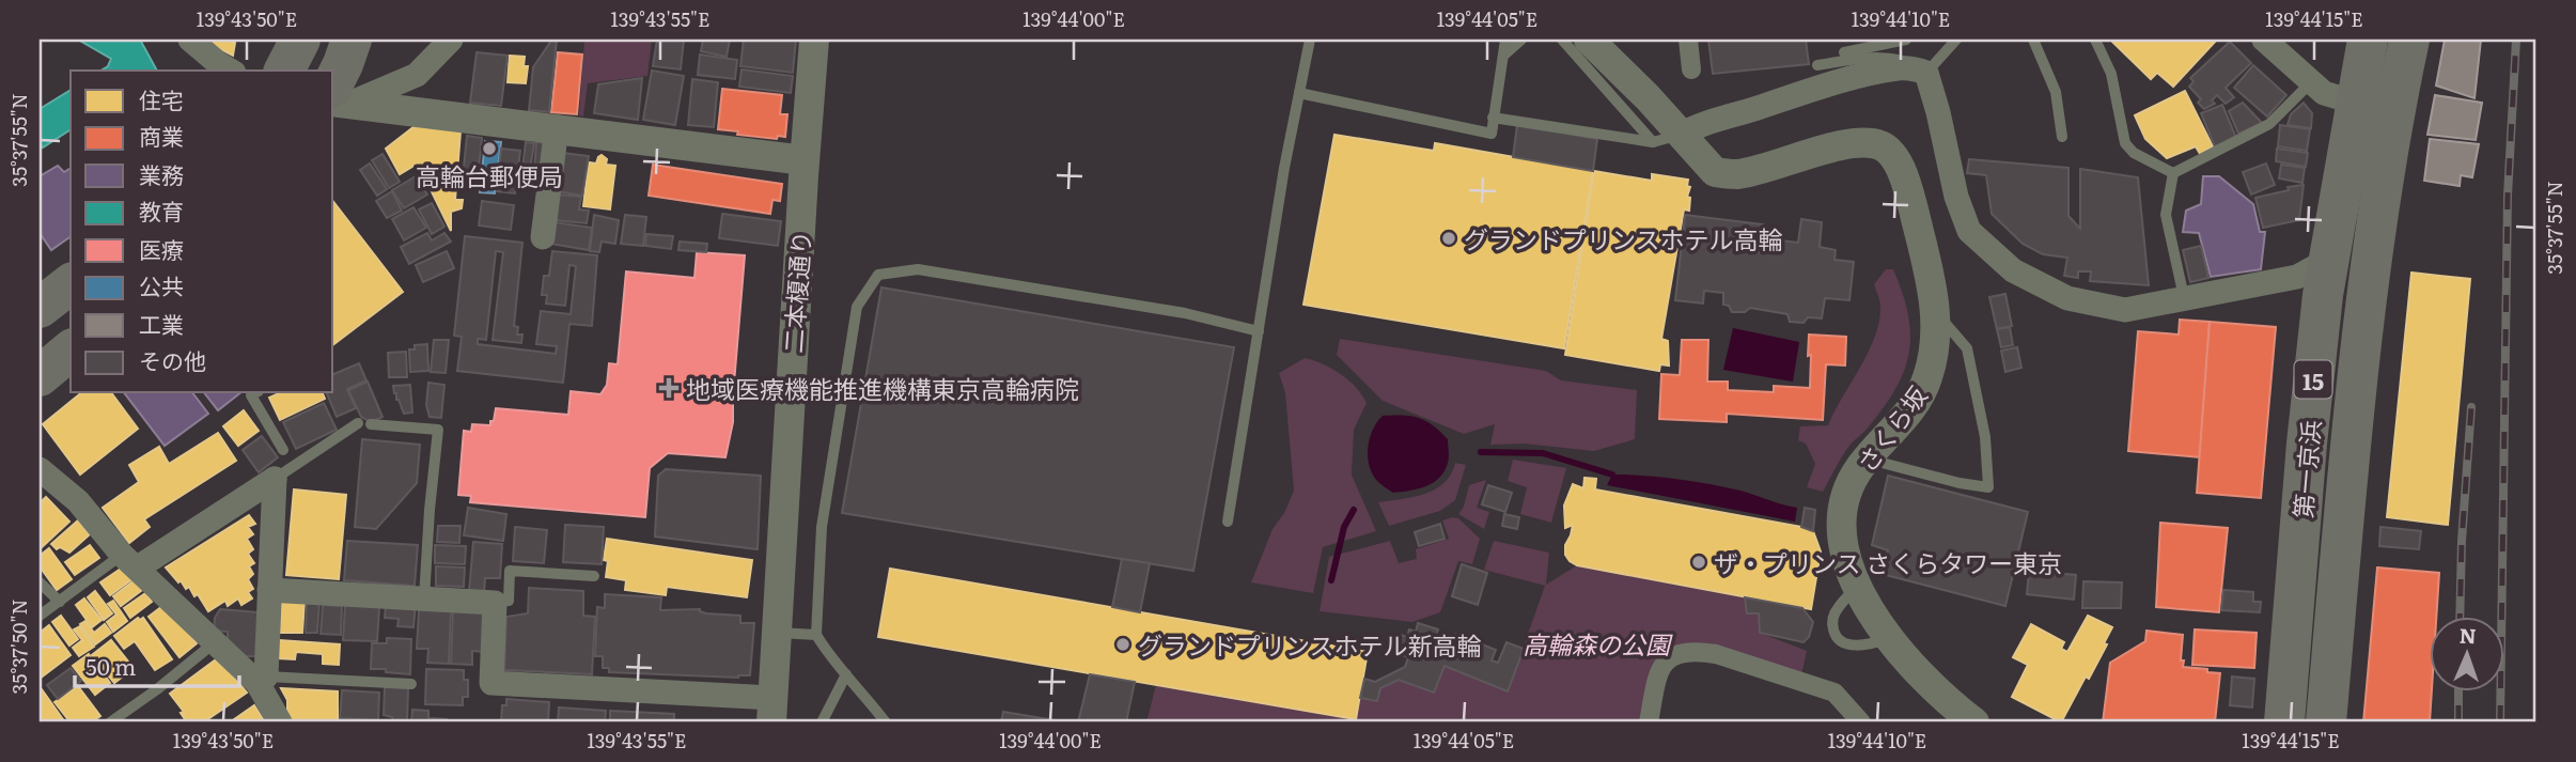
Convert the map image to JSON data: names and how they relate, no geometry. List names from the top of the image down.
{
  "streets": {
    "highway": ["15", "第一京浜"],
    "street": ["二本榎通り", "さくら坂"]
  },
  "parks": ["高輪森の公園"],
  "places": {
    "other": [
      "高輪台郵便局",
      "グランドプリンスホテル高輪",
      "ザ・プリンス さくらタワー東京",
      "グランドプリンスホテル新高輪"
    ],
    "health": ["地域医療機能推進機構東京高輪病院"]
  },
  "legend": [
    "住宅",
    "商業",
    "業務",
    "教育",
    "医療",
    "公共",
    "工業",
    "その他"
  ],
  "scale_bar": "50 m",
  "north": "top",
  "coordinates": [
    "139°43'50\"E",
    "139°43'55\"E",
    "139°44'00\"E",
    "139°44'05\"E",
    "139°44'10\"E",
    "139°44'15\"E",
    "35°37'55\"N",
    "35°37'50\"N"
  ]
}
